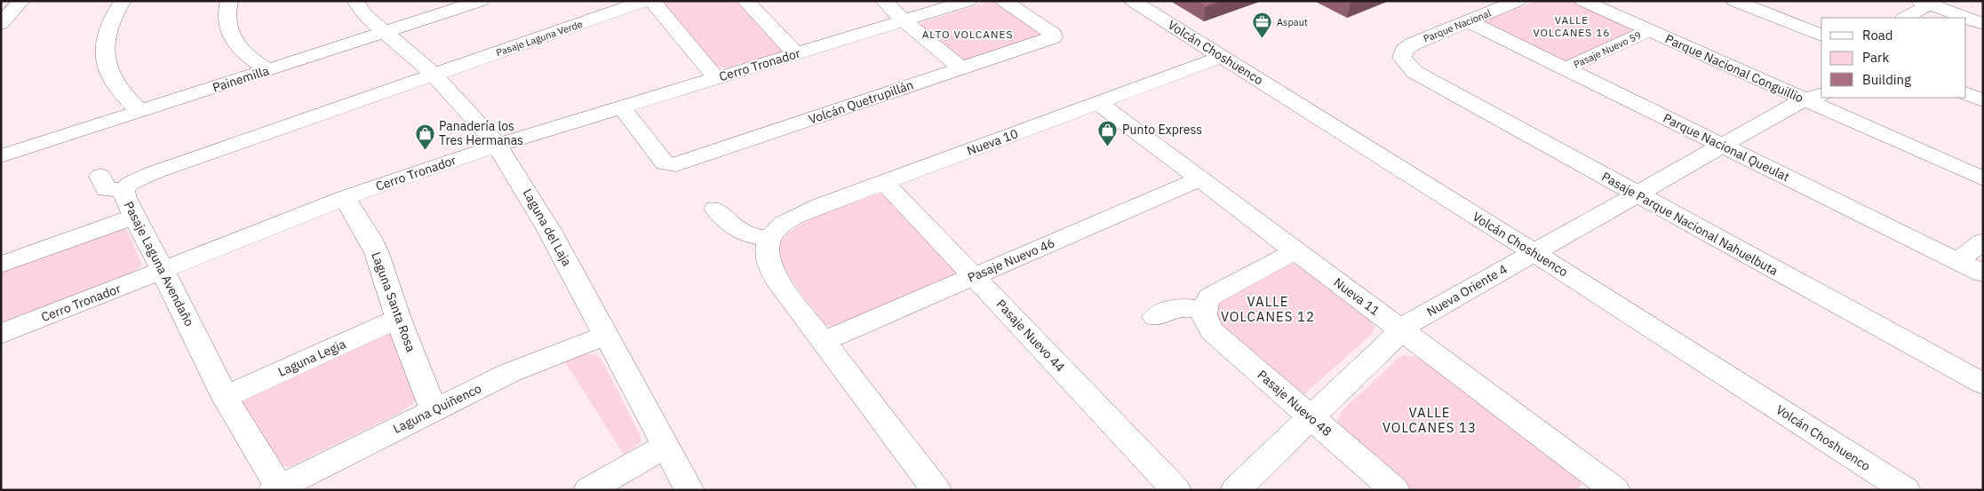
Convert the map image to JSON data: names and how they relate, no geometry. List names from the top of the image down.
{
  "streets": {
    "street": [
      "Parque Nacional",
      "Pasaje Laguna Verde",
      "Pasaje Nuevo 59",
      "Volcán Choshuenco",
      "Cerro Tronador",
      "Parque Nacional Conguillio",
      "Painemilla",
      "Volcán Quetrupillán",
      "Nueva 10",
      "Parque Nacional Queulat",
      "Pasaje Parque Nacional Nahuelbuta",
      "Laguna del Laja",
      "Pasaje Nuevo 46",
      "Pasaje Laguna Avendaño",
      "Nueva Oriente 4",
      "Nueva 11",
      "Laguna Santa Rosa",
      "Pasaje Nuevo 44",
      "Laguna Legia",
      "Pasaje Nuevo 48",
      "Laguna Quiñenco"
    ]
  },
  "crossings": [
    ["Parque Nacional", "Parque Nacional Queulat"],
    ["Parque Nacional", "Pasaje Parque Nacional Nahuelbuta"],
    ["Pasaje Laguna Verde", "Laguna del Laja"],
    ["Pasaje Laguna Verde", "Pasaje Laguna Avendaño"],
    ["Pasaje Nuevo 59", "Parque Nacional Conguillio"],
    ["Pasaje Nuevo 59", "Parque Nacional Queulat"],
    ["Volcán Choshuenco", "Nueva 10"],
    ["Volcán Choshuenco", "Nueva Oriente 4"],
    ["Cerro Tronador", "Volcán Quetrupillán"],
    ["Cerro Tronador", "Laguna del Laja"],
    ["Cerro Tronador", "Pasaje Laguna Avendaño"],
    ["Cerro Tronador", "Laguna Santa Rosa"],
    ["Parque Nacional Conguillio", "Nueva Oriente 4"],
    ["Painemilla", "Laguna del Laja"],
    ["Nueva 10", "Nueva 11"],
    ["Nueva 10", "Pasaje Nuevo 44"],
    ["Parque Nacional Queulat", "Nueva Oriente 4"],
    ["Pasaje Parque Nacional Nahuelbuta", "Nueva Oriente 4"],
    ["Laguna del Laja", "Pasaje Laguna Avendaño"],
    ["Laguna del Laja", "Laguna Quiñenco"],
    ["Pasaje Nuevo 46", "Nueva 11"],
    ["Pasaje Nuevo 46", "Pasaje Nuevo 44"],
    ["Pasaje Laguna Avendaño", "Laguna Legia"],
    ["Pasaje Laguna Avendaño", "Laguna Quiñenco"],
    ["Nueva Oriente 4", "Nueva 11"],
    ["Nueva Oriente 4", "Pasaje Nuevo 48"],
    ["Laguna Santa Rosa", "Laguna Legia"],
    ["Laguna Santa Rosa", "Laguna Quiñenco"]
  ],
  "districts": [
    "VALLE VOLCANES 16",
    "ALTO VOLCANES",
    "VALLE VOLCANES 12",
    "VALLE VOLCANES 13"
  ],
  "places": {
    "office": ["Aspaut"],
    "shop": ["Punto Express", "Panadería los Tres Hermanas"]
  },
  "legend": ["Road", "Park", "Building"]
}
